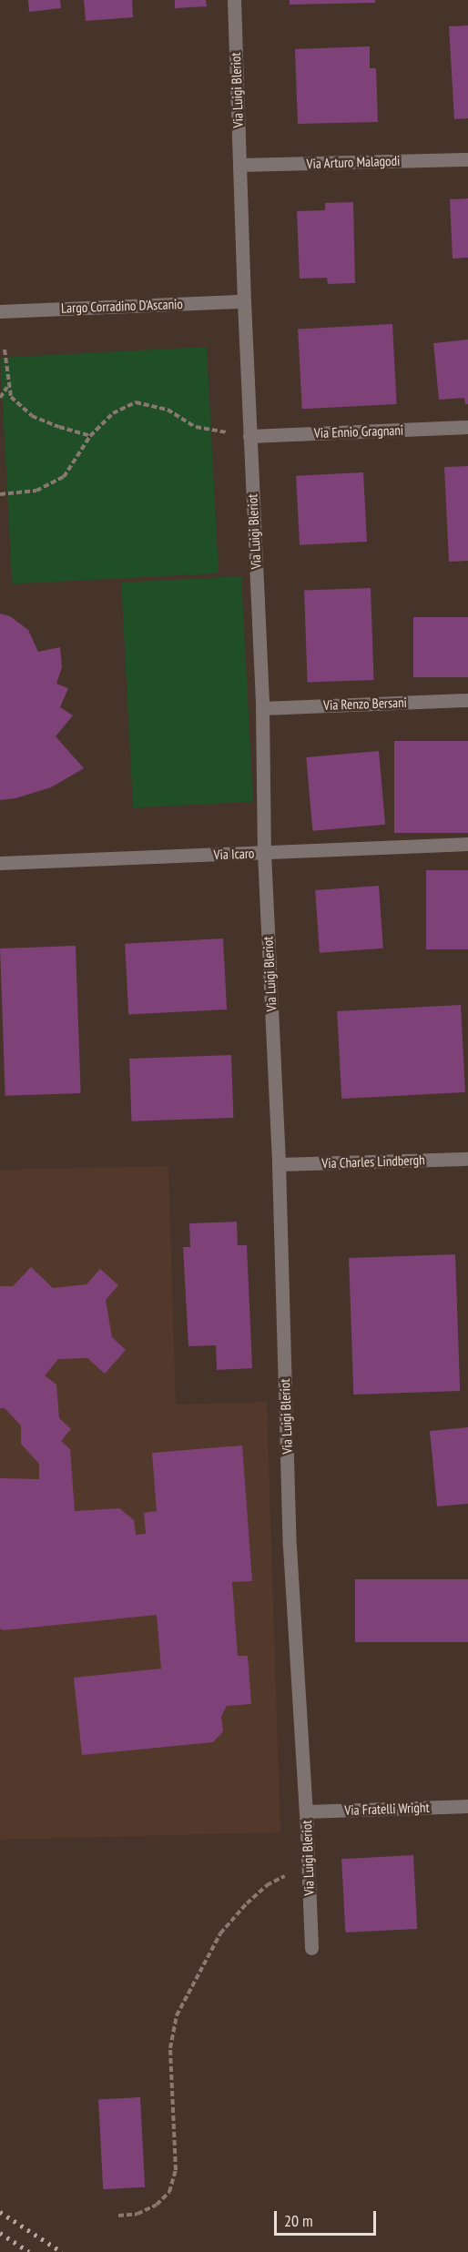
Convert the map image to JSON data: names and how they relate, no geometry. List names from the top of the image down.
{
  "streets": {
    "street": [
      "Via Luigi Bleriot",
      "Via Arturo Malagodi",
      "Largo Corradino D'Ascanio",
      "Via Ennio Gragnani",
      "Via Renzo Bersani",
      "Via Icaro",
      "Via Charles Lindbergh",
      "Via Fratelli Wright"
    ]
  },
  "crossings": [
    ["Via Luigi Bleriot", "Via Arturo Malagodi"],
    ["Via Luigi Bleriot", "Largo Corradino D'Ascanio"],
    ["Via Luigi Bleriot", "Via Ennio Gragnani"],
    ["Via Luigi Bleriot", "Via Renzo Bersani"],
    ["Via Luigi Bleriot", "Via Icaro"],
    ["Via Luigi Bleriot", "Via Charles Lindbergh"],
    ["Via Luigi Bleriot", "Via Fratelli Wright"]
  ],
  "scale_bar": "20 m"
}
